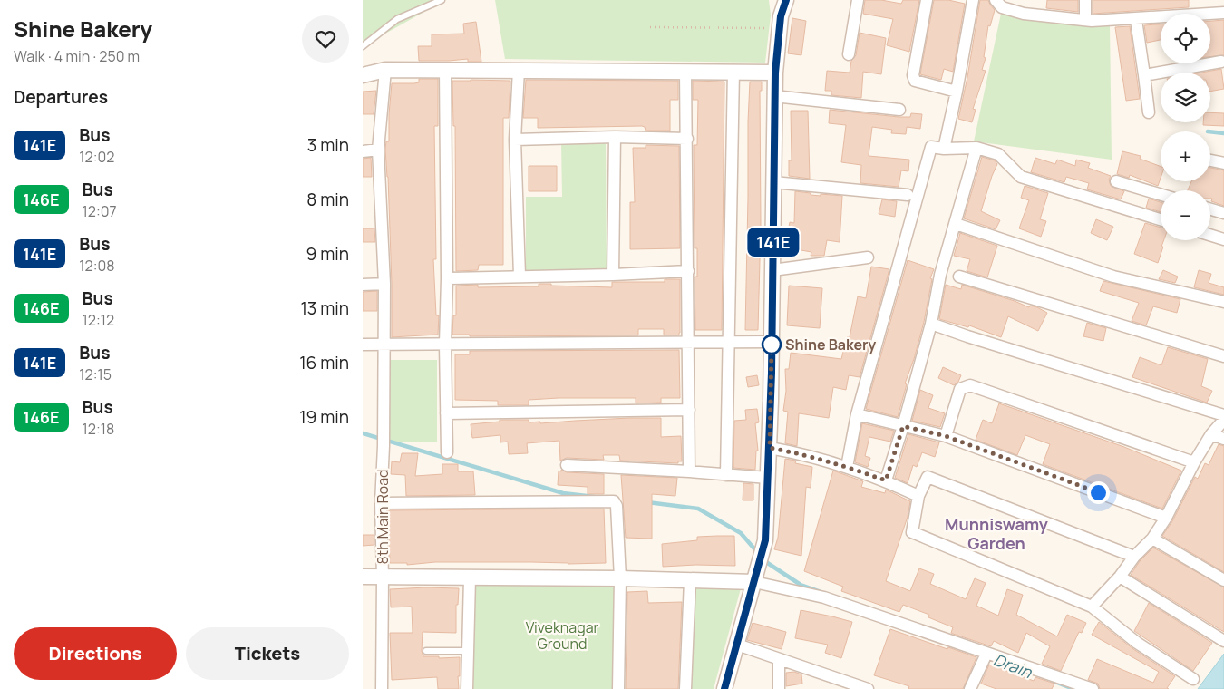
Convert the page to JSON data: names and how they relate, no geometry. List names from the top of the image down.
{
  "streets": {
    "street": ["8th Main Road"]
  },
  "districts": ["Munniswamy Garden"],
  "water": ["Drain"],
  "parks": ["Viveknagar Ground"],
  "places": ["Shine Bakery"],
  "lines": ["bus line 141E"],
  "page": {
    "heading": [
      ["Shine Bakery", "Walk · 4 min · 250 m"],
      "Departures"
    ],
    "on_map": "141E",
    "map_buttons": ["+", "−"],
    "list": [
      {
        "mark": "141E",
        "name": "Bus",
        "note": "12:02",
        "value": "3 min"
      },
      {
        "mark": "146E",
        "name": "Bus",
        "note": "12:07",
        "value": "8 min"
      },
      {
        "mark": "141E",
        "name": "Bus",
        "note": "12:08",
        "value": "9 min"
      },
      {
        "mark": "146E",
        "name": "Bus",
        "note": "12:12",
        "value": "13 min"
      },
      {
        "mark": "141E",
        "name": "Bus",
        "note": "12:15",
        "value": "16 min"
      },
      {
        "mark": "146E",
        "name": "Bus",
        "note": "12:18",
        "value": "19 min"
      }
    ],
    "buttons": ["Directions", "Tickets"]
  }
}
